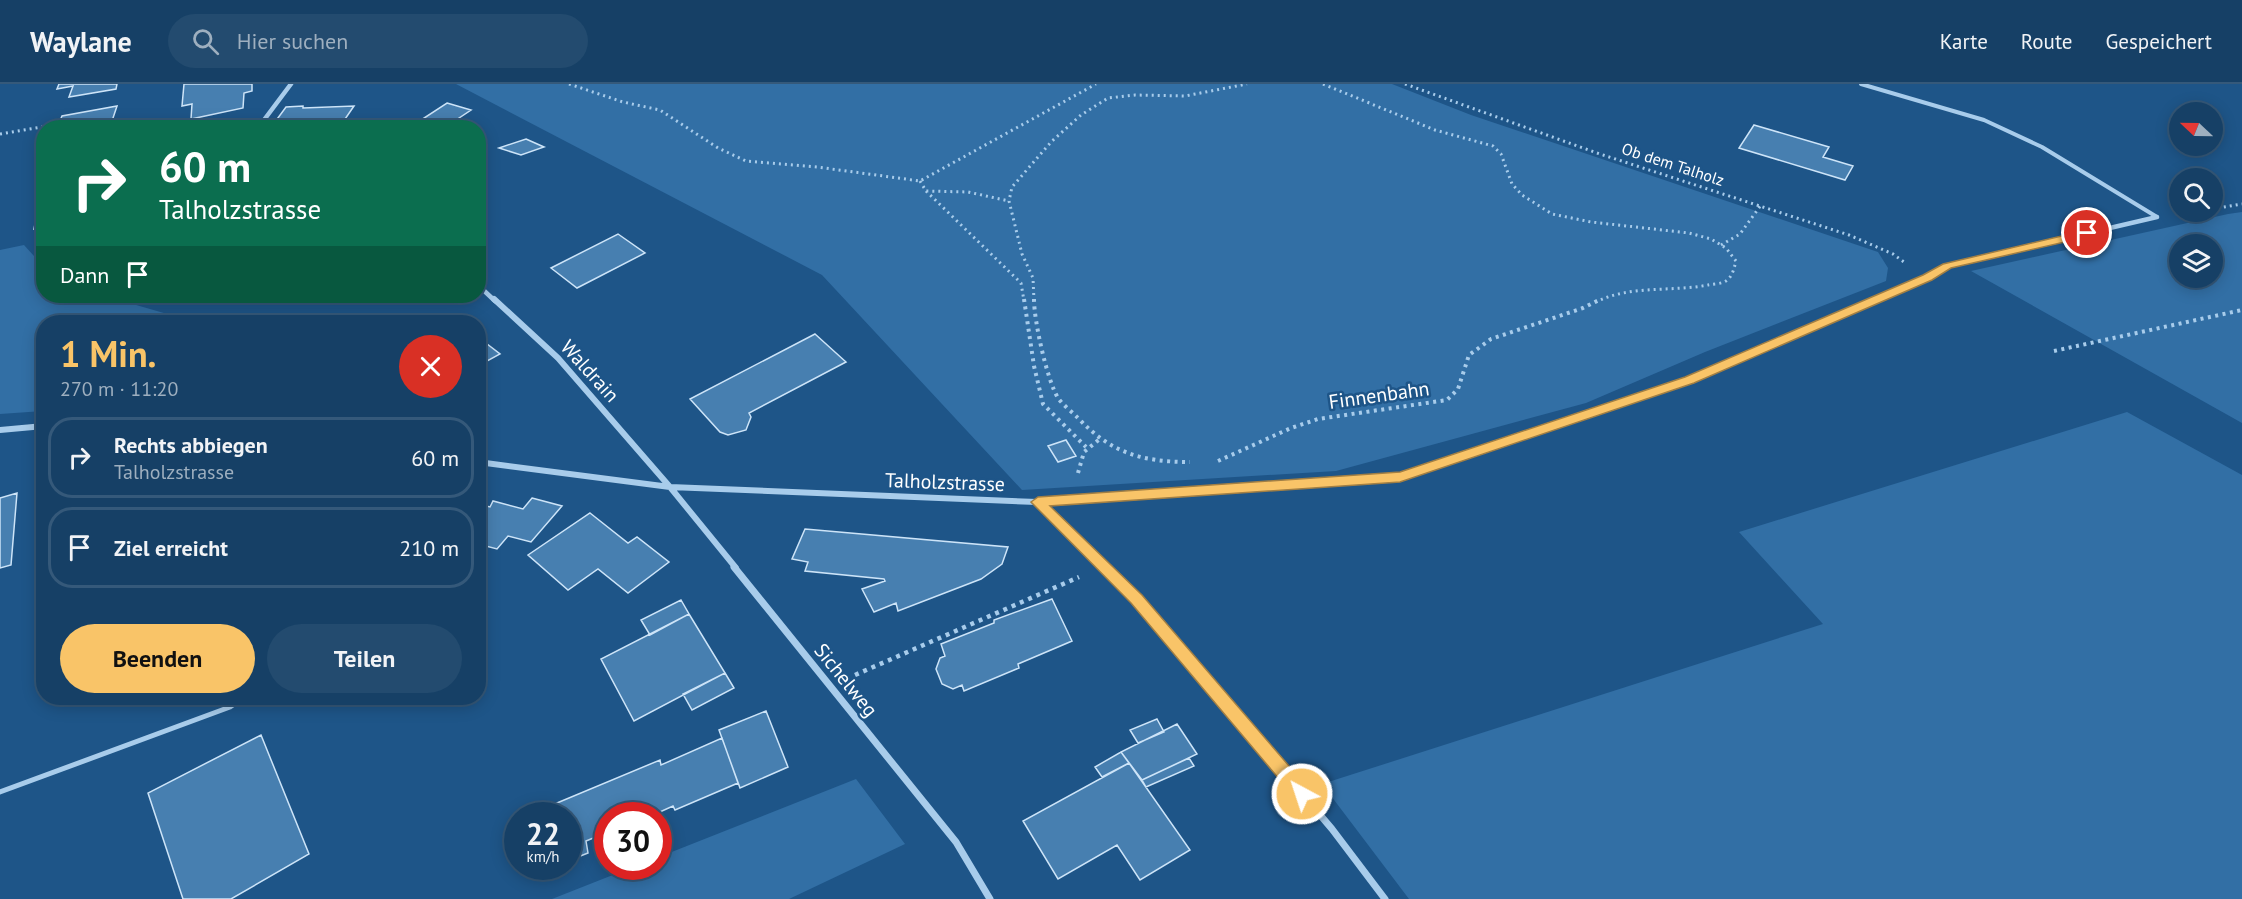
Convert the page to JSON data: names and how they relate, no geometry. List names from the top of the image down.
{
  "streets": {
    "street": ["Waldrain", "Talholzstrasse", "Sichelweg"],
    "path": ["Ob dem Talholz", "Finnenbahn"]
  },
  "crossings": [
    ["Ob dem Talholz", "Talholzstrasse"],
    ["Waldrain", "Talholzstrasse"],
    ["Waldrain", "Sichelweg"],
    ["Talholzstrasse", "Sichelweg"]
  ],
  "north": "left",
  "page": {
    "header": "Waylane",
    "search": "Hier suchen",
    "nav": ["Karte", "Route", "Gespeichert"],
    "turn": ["60 m", "Talholzstrasse"],
    "then": "Dann",
    "heading": ["1 Min.", "270 m · 11:20"],
    "list": [
      {
        "name": "Rechts abbiegen",
        "note": "Talholzstrasse",
        "value": "60 m"
      },
      {
        "name": "Ziel erreicht",
        "value": "210 m"
      }
    ],
    "buttons": ["Beenden", "Teilen"],
    "speed": "22 km/h",
    "limit": "30"
  }
}
